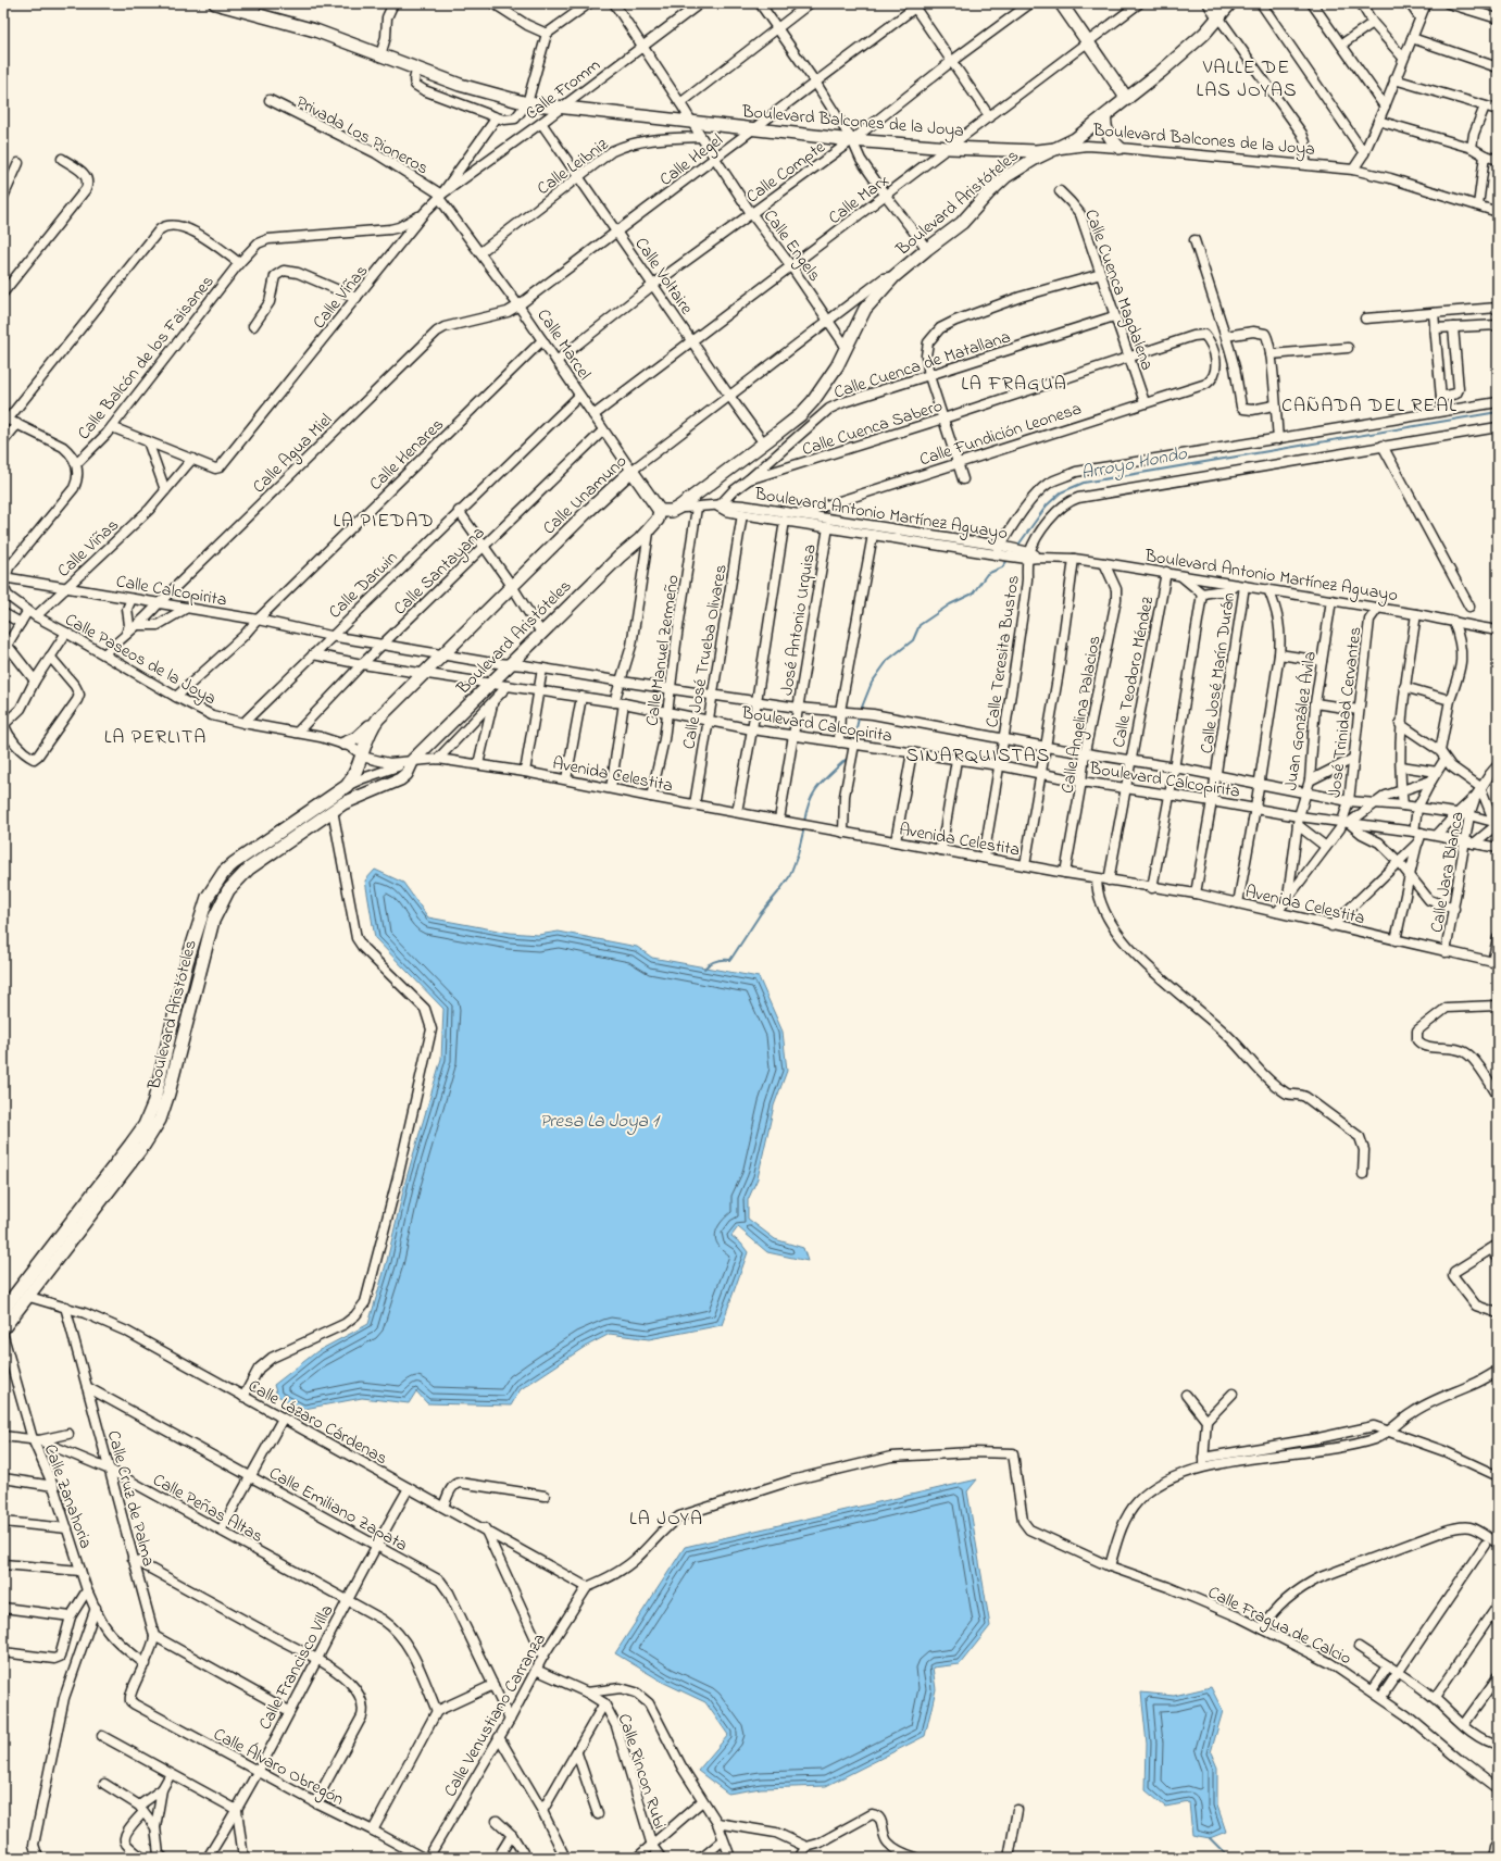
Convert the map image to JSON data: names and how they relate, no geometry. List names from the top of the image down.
{
  "streets": {
    "street": [
      "Calle Fromm",
      "Boulevard Balcones de la Joya",
      "Privada Los Pioneros",
      "Calle Hegel",
      "Calle Leibniz",
      "Calle Compte",
      "Calle Marx",
      "Boulevard Aristóteles",
      "Calle Engels",
      "Calle Voltaire",
      "Calle Cuenca Magdalena",
      "Calle Viñas",
      "Calle Marcel",
      "Calle Balcón de los Faisanes",
      "Calle Cuenca de Matallana",
      "Calle Cuenca Sabero",
      "Calle Fundición Leonesa",
      "Calle Agua Miel",
      "Calle Henares",
      "Calle Unamuno",
      "Boulevard Antonio Martínez Aguayo",
      "Calle Santayana",
      "Calle Darwin",
      "Calle Calcopirita",
      "José Antonio Urquisa",
      "Calle Manuel Zermeño",
      "Calle Teresita Bustos",
      "Calle José Trueba Olivares",
      "Calle Paseos de la Joya",
      "Calle Teodoro Méndez",
      "Calle José Marín Durán",
      "José Trinidad Cervantes",
      "Calle Angelina Palacios",
      "Juan González Ávila",
      "Boulevard Calcopirita",
      "Avenida Celestita",
      "Calle Jara Blanca",
      "Calle Lázaro Cárdenas",
      "Calle Zanahoria",
      "Calle Cruz de Palma",
      "Calle Peñas Altas",
      "Calle Emiliano Zapata",
      "Calle Fragua de Calcio",
      "Calle Francisco Villa",
      "Calle Venustiano Carranza",
      "Calle Álvaro Obregón",
      "Calle Rincon Rubi"
    ]
  },
  "crossings": [
    ["Calle Fromm", "Boulevard Balcones de la Joya"],
    ["Calle Fromm", "Privada Los Pioneros"],
    ["Calle Fromm", "Calle Voltaire"],
    ["Calle Fromm", "Calle Viñas"],
    ["Calle Fromm", "Calle Marcel"],
    ["Boulevard Balcones de la Joya", "Calle Hegel"],
    ["Boulevard Balcones de la Joya", "Calle Compte"],
    ["Boulevard Balcones de la Joya", "Calle Marx"],
    ["Boulevard Balcones de la Joya", "Boulevard Aristóteles"],
    ["Privada Los Pioneros", "Calle Viñas"],
    ["Privada Los Pioneros", "Calle Marcel"],
    ["Calle Hegel", "Calle Engels"],
    ["Calle Hegel", "Calle Voltaire"],
    ["Calle Hegel", "Calle Marcel"],
    ["Calle Hegel", "Calle Agua Miel"],
    ["Calle Leibniz", "Calle Engels"],
    ["Calle Leibniz", "Calle Voltaire"],
    ["Calle Leibniz", "Calle Marcel"],
    ["Calle Compte", "Calle Engels"],
    ["Calle Compte", "Calle Voltaire"],
    ["Calle Compte", "Calle Marcel"],
    ["Calle Marx", "Calle Engels"],
    ["Calle Marx", "Calle Voltaire"],
    ["Calle Marx", "Calle Marcel"],
    ["Boulevard Aristóteles", "Calle Engels"],
    ["Boulevard Aristóteles", "Calle Voltaire"],
    ["Boulevard Aristóteles", "Calle Marcel"],
    ["Boulevard Aristóteles", "Calle Unamuno"],
    ["Boulevard Aristóteles", "Boulevard Antonio Martínez Aguayo"],
    ["Boulevard Aristóteles", "Calle Paseos de la Joya"],
    ["Boulevard Aristóteles", "Boulevard Calcopirita"],
    ["Boulevard Aristóteles", "Avenida Celestita"],
    ["Boulevard Aristóteles", "Calle Lázaro Cárdenas"],
    ["Calle Engels", "Calle Unamuno"],
    ["Calle Voltaire", "Calle Unamuno"],
    ["Calle Cuenca Magdalena", "Calle Cuenca de Matallana"],
    ["Calle Cuenca Magdalena", "Calle Cuenca Sabero"],
    ["Calle Cuenca Magdalena", "Calle Fundición Leonesa"],
    ["Calle Viñas", "Calle Marcel"],
    ["Calle Viñas", "Calle Balcón de los Faisanes"],
    ["Calle Viñas", "Calle Calcopirita"],
    ["Calle Viñas", "Calle Paseos de la Joya"],
    ["Calle Marcel", "Calle Agua Miel"],
    ["Calle Marcel", "Calle Henares"],
    ["Calle Marcel", "Calle Unamuno"],
    ["Calle Marcel", "Calle Santayana"],
    ["Calle Marcel", "Calle Darwin"],
    ["Calle Balcón de los Faisanes", "Calle Calcopirita"],
    ["Calle Balcón de los Faisanes", "Calle Paseos de la Joya"],
    ["Calle Cuenca de Matallana", "Calle Cuenca Sabero"],
    ["Calle Cuenca de Matallana", "Boulevard Antonio Martínez Aguayo"],
    ["Calle Cuenca Sabero", "Calle Fundición Leonesa"],
    ["Calle Fundición Leonesa", "Boulevard Antonio Martínez Aguayo"],
    ["Calle Agua Miel", "Calle Calcopirita"],
    ["Calle Agua Miel", "Calle Paseos de la Joya"],
    ["Calle Henares", "Calle Calcopirita"],
    ["Calle Henares", "Calle Paseos de la Joya"],
    ["Calle Unamuno", "Calle Paseos de la Joya"],
    ["Calle Unamuno", "Boulevard Calcopirita"],
    ["Boulevard Antonio Martínez Aguayo", "José Antonio Urquisa"],
    ["Boulevard Antonio Martínez Aguayo", "Calle Manuel Zermeño"],
    ["Boulevard Antonio Martínez Aguayo", "Calle Teresita Bustos"],
    ["Boulevard Antonio Martínez Aguayo", "Calle José Trueba Olivares"],
    ["Boulevard Antonio Martínez Aguayo", "Calle Teodoro Méndez"],
    ["Boulevard Antonio Martínez Aguayo", "Calle José Marín Durán"],
    ["Boulevard Antonio Martínez Aguayo", "José Trinidad Cervantes"],
    ["Boulevard Antonio Martínez Aguayo", "Calle Angelina Palacios"],
    ["Boulevard Antonio Martínez Aguayo", "Juan González Ávila"],
    ["Calle Santayana", "Calle Paseos de la Joya"],
    ["Calle Santayana", "Boulevard Calcopirita"],
    ["Calle Darwin", "Calle Calcopirita"],
    ["Calle Darwin", "Calle Paseos de la Joya"],
    ["Calle Darwin", "Boulevard Calcopirita"],
    ["Calle Calcopirita", "Calle Paseos de la Joya"],
    ["Calle Calcopirita", "Boulevard Calcopirita"],
    ["José Antonio Urquisa", "Boulevard Calcopirita"],
    ["José Antonio Urquisa", "Avenida Celestita"],
    ["Calle Manuel Zermeño", "Boulevard Calcopirita"],
    ["Calle Manuel Zermeño", "Avenida Celestita"],
    ["Calle Teresita Bustos", "Boulevard Calcopirita"],
    ["Calle Teresita Bustos", "Avenida Celestita"],
    ["Calle José Trueba Olivares", "Boulevard Calcopirita"],
    ["Calle José Trueba Olivares", "Avenida Celestita"],
    ["Calle Paseos de la Joya", "Avenida Celestita"],
    ["Calle Teodoro Méndez", "Boulevard Calcopirita"],
    ["Calle Teodoro Méndez", "Avenida Celestita"],
    ["Calle José Marín Durán", "Boulevard Calcopirita"],
    ["Calle José Marín Durán", "Avenida Celestita"],
    ["José Trinidad Cervantes", "Boulevard Calcopirita"],
    ["Calle Angelina Palacios", "Boulevard Calcopirita"],
    ["Calle Angelina Palacios", "Avenida Celestita"],
    ["Juan González Ávila", "Boulevard Calcopirita"],
    ["Boulevard Calcopirita", "Calle Jara Blanca"],
    ["Avenida Celestita", "Calle Jara Blanca"],
    ["Calle Lázaro Cárdenas", "Calle Cruz de Palma"],
    ["Calle Lázaro Cárdenas", "Calle Fragua de Calcio"],
    ["Calle Lázaro Cárdenas", "Calle Francisco Villa"],
    ["Calle Lázaro Cárdenas", "Calle Venustiano Carranza"],
    ["Calle Zanahoria", "Calle Peñas Altas"],
    ["Calle Zanahoria", "Calle Álvaro Obregón"],
    ["Calle Cruz de Palma", "Calle Peñas Altas"],
    ["Calle Cruz de Palma", "Calle Emiliano Zapata"],
    ["Calle Peñas Altas", "Calle Francisco Villa"],
    ["Calle Emiliano Zapata", "Calle Francisco Villa"],
    ["Calle Emiliano Zapata", "Calle Venustiano Carranza"],
    ["Calle Fragua de Calcio", "Calle Venustiano Carranza"],
    ["Calle Francisco Villa", "Calle Álvaro Obregón"],
    ["Calle Venustiano Carranza", "Calle Rincon Rubi"]
  ],
  "districts": [
    "VALLE DE LAS JOYAS",
    "LA FRAGUA",
    "CAÑADA DEL REAL",
    "LA PIEDAD",
    "LA PERLITA",
    "SINARQUISTAS",
    "LA JOYA"
  ],
  "water": ["Arroyo Hondo", "Presa La Joya 1"]
}
